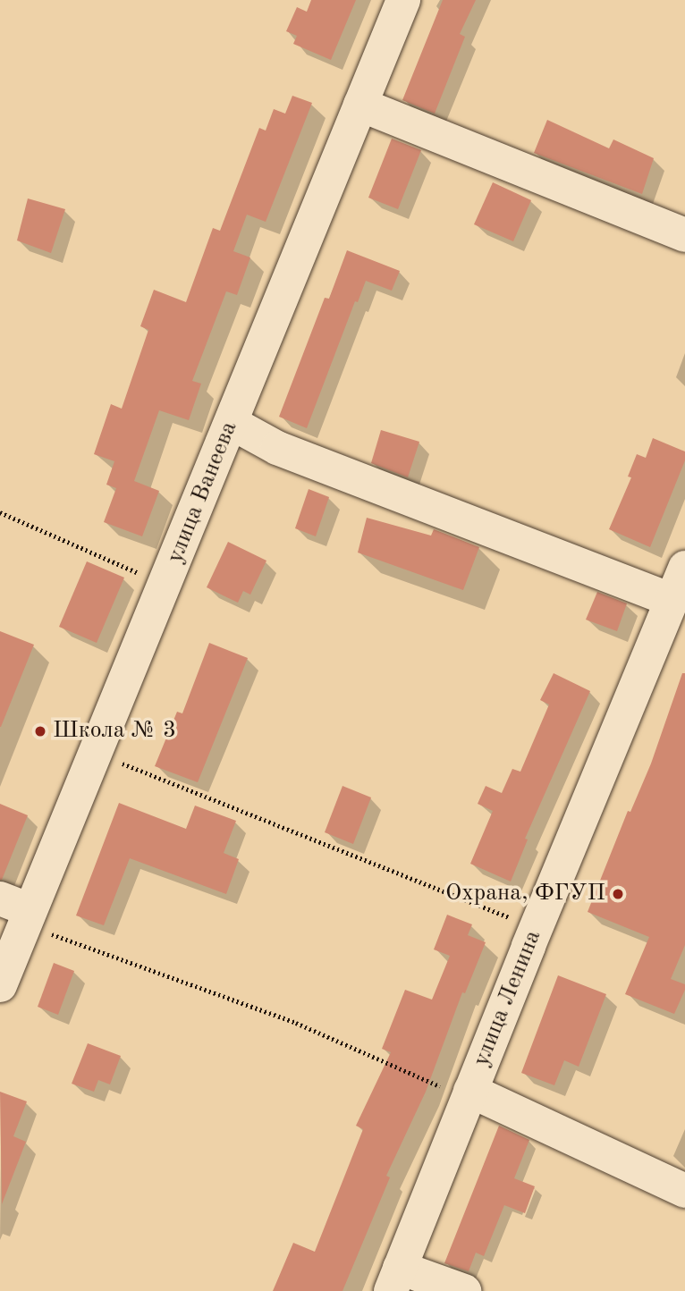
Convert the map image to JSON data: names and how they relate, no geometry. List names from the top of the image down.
{
  "streets": {
    "street": ["улица Ванеева", "улица Ленина"]
  },
  "places": ["Школа № 3", "Охрана, ФГУП"]
}
